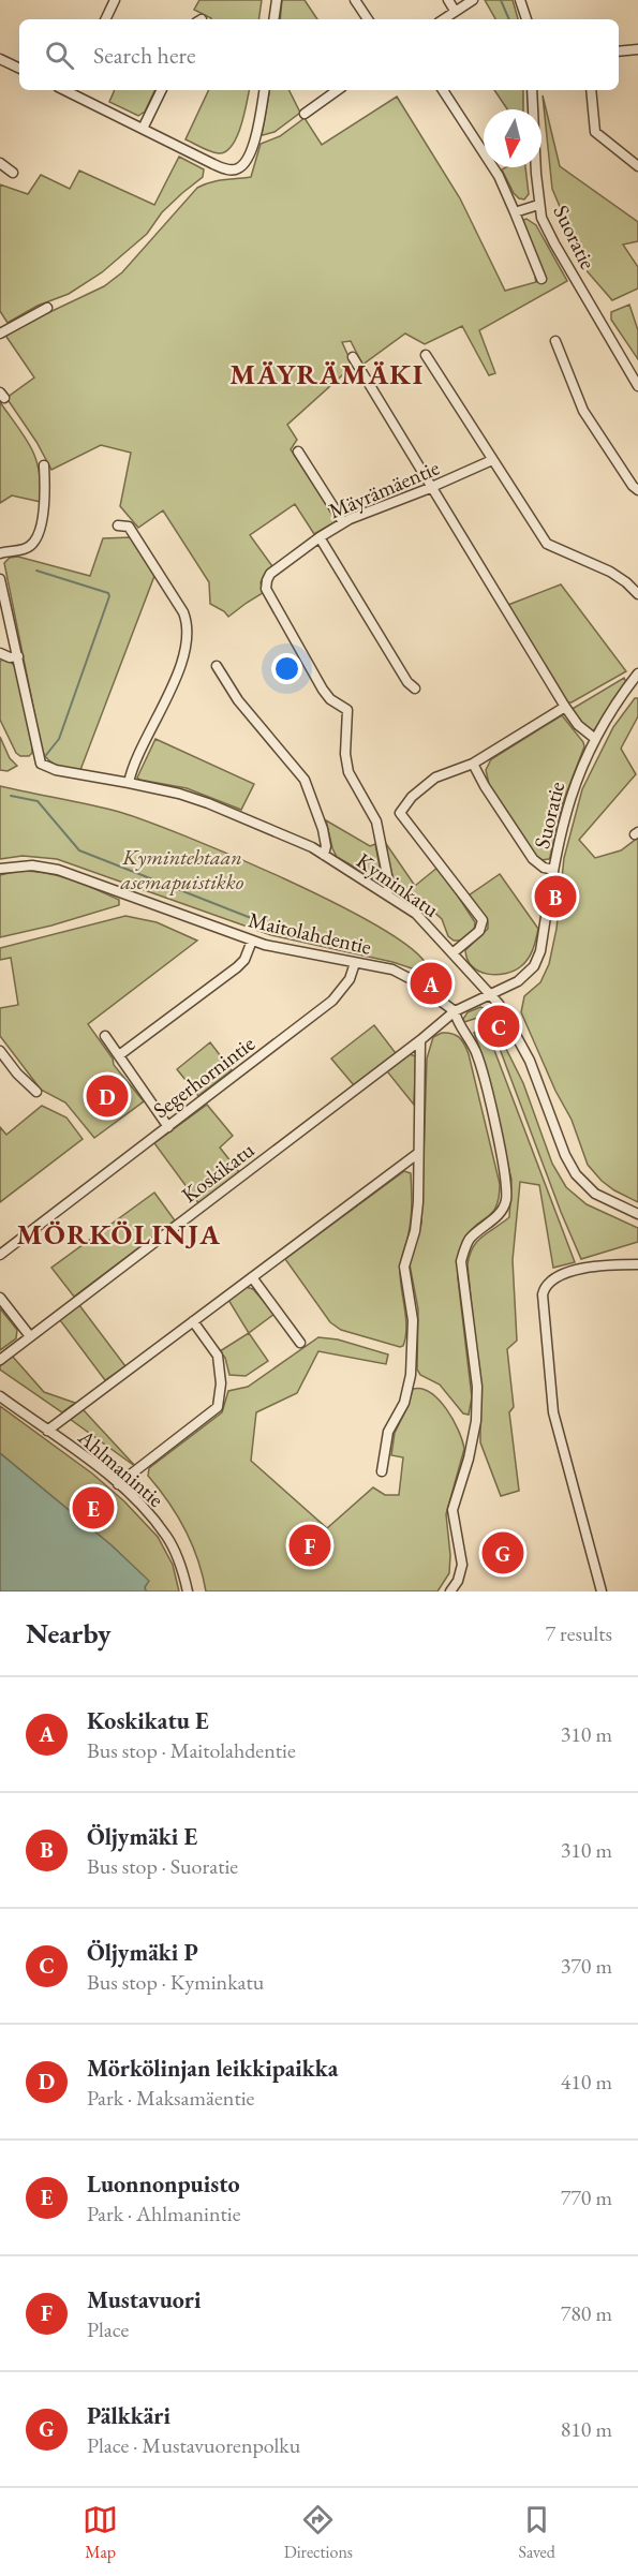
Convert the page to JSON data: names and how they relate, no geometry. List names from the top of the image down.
{
  "streets": {
    "street": [
      "Suoratie",
      "Mäyrämäentie",
      "Kyminkatu",
      "Maitolahdentie",
      "Segerhornintie",
      "Koskikatu",
      "Ahlmanintie"
    ]
  },
  "crossings": [
    ["Suoratie", "Kyminkatu"],
    ["Mäyrämäentie", "Kyminkatu"],
    ["Maitolahdentie", "Segerhornintie"],
    ["Maitolahdentie", "Koskikatu"]
  ],
  "districts": ["MÄYRÄMÄKI", "MÖRKÖLINJA"],
  "parks": ["Kymintehtaan asemapuistikko"],
  "north": "bottom",
  "page": {
    "search": "Search here",
    "pins": [
      "B",
      "A",
      "C",
      "D",
      "E",
      "F",
      "G"
    ],
    "heading": ["Nearby", "7 results"],
    "list": [
      {
        "mark": "A",
        "name": "Koskikatu E",
        "note": "Bus stop · Maitolahdentie",
        "value": "310 m"
      },
      {
        "mark": "B",
        "name": "Öljymäki E",
        "note": "Bus stop · Suoratie",
        "value": "310 m"
      },
      {
        "mark": "C",
        "name": "Öljymäki P",
        "note": "Bus stop · Kyminkatu",
        "value": "370 m"
      },
      {
        "mark": "D",
        "name": "Mörkölinjan leikkipaikka",
        "note": "Park · Maksamäentie",
        "value": "410 m"
      },
      {
        "mark": "E",
        "name": "Luonnonpuisto",
        "note": "Park · Ahlmanintie",
        "value": "770 m"
      },
      {
        "mark": "F",
        "name": "Mustavuori",
        "note": "Place",
        "value": "780 m"
      },
      {
        "mark": "G",
        "name": "Pälkkäri",
        "note": "Place · Mustavuorenpolku",
        "value": "810 m"
      }
    ],
    "nav": ["Map", "Directions", "Saved"]
  }
}
